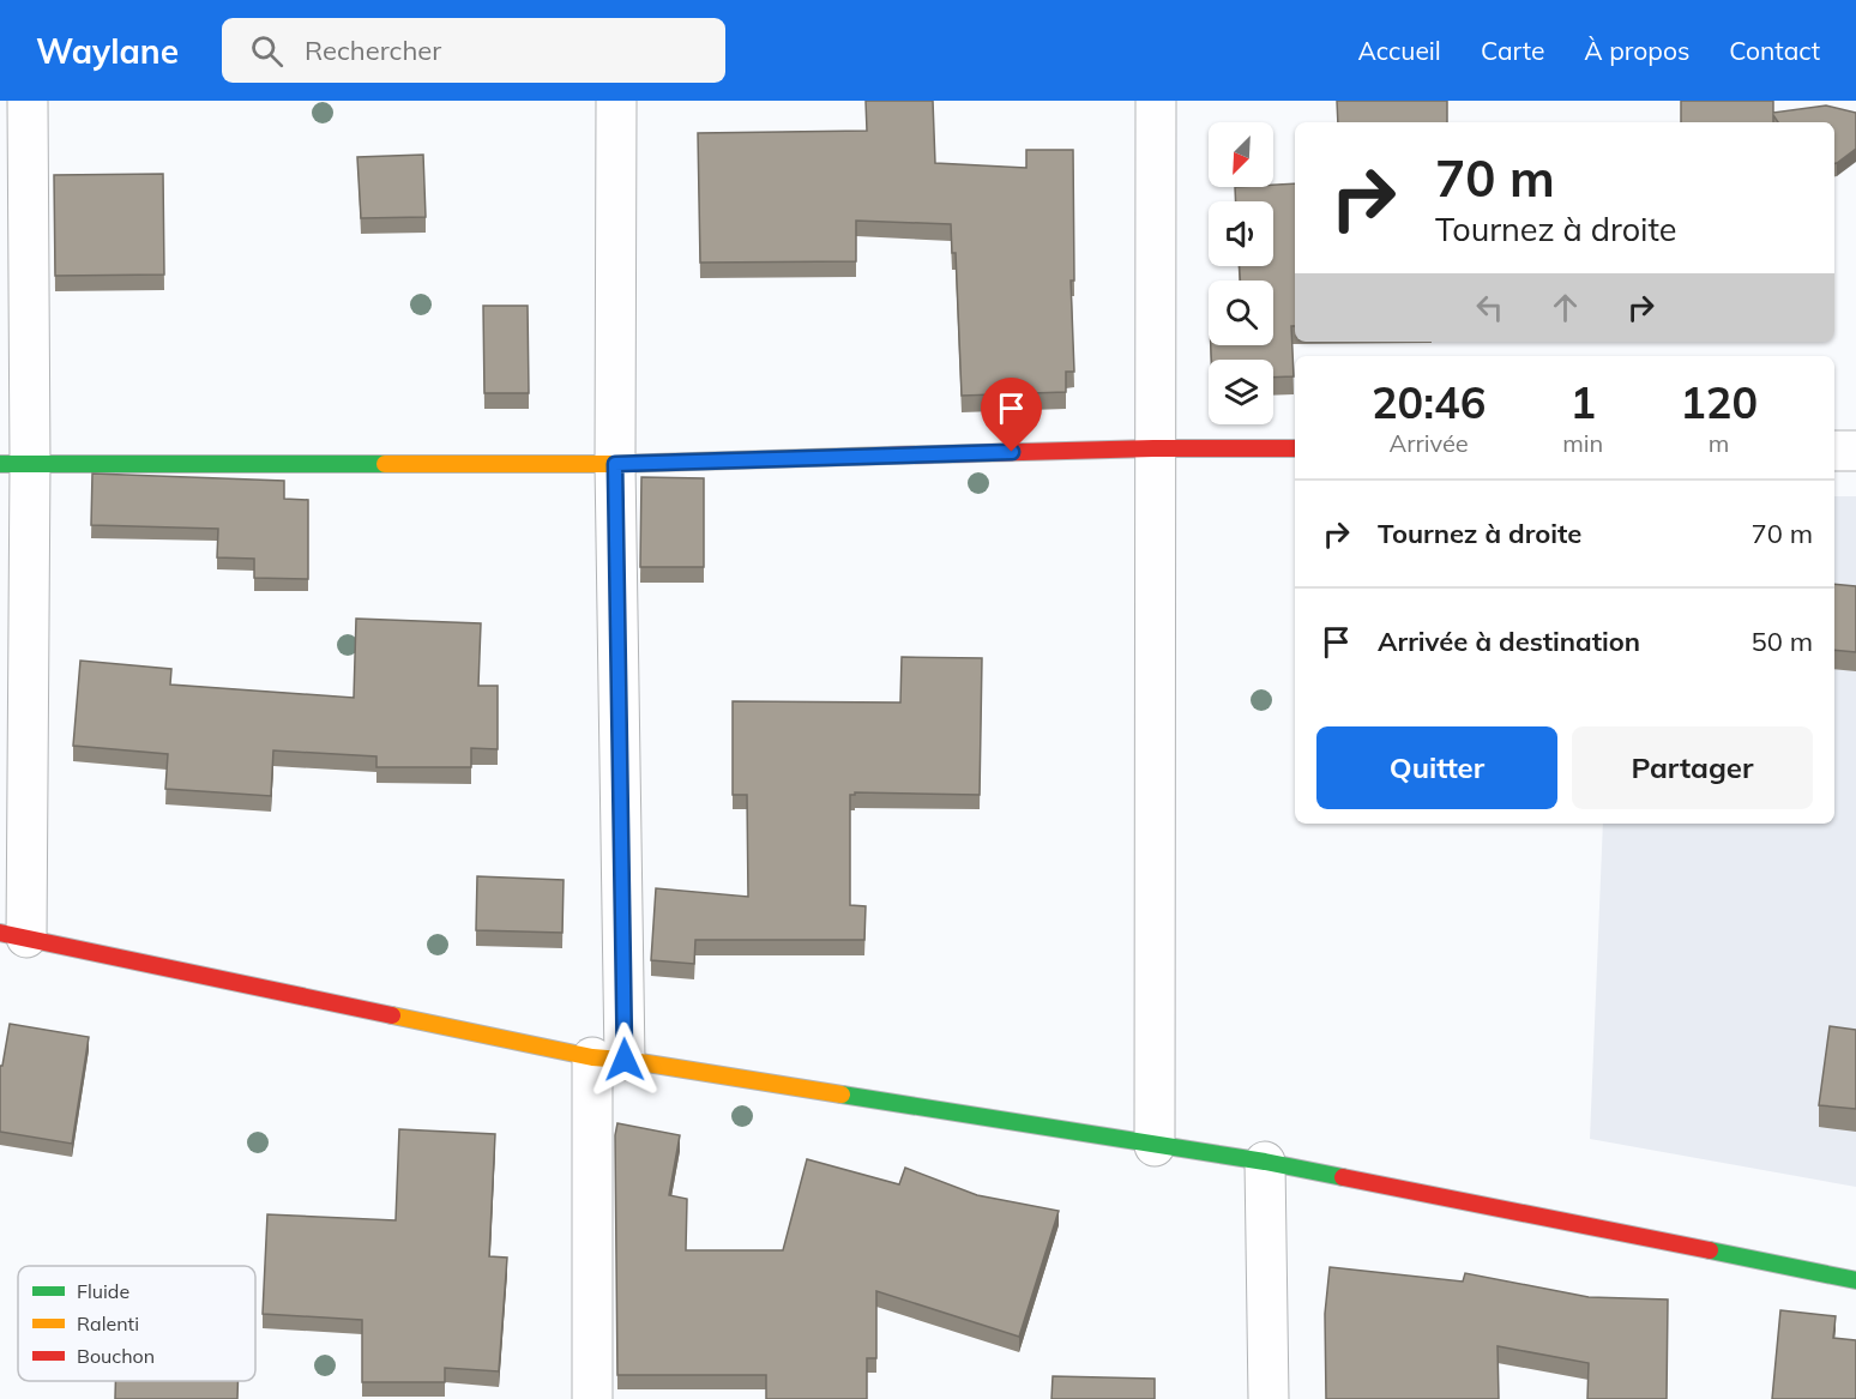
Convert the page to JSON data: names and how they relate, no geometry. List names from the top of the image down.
{
  "legend": ["Fluide", "Ralenti", "Bouchon"],
  "north": "bottom left",
  "page": {
    "header": "Waylane",
    "search": "Rechercher",
    "nav": [
      "Accueil",
      "Carte",
      "À propos",
      "Contact"
    ],
    "turn": ["70 m", "Tournez à droite"],
    "eta": [
      "20:46",
      "Arrivée",
      "1",
      "min",
      "120",
      "m"
    ],
    "list": [
      {
        "name": "Tournez à droite",
        "value": "70 m"
      },
      {
        "name": "Arrivée à destination",
        "value": "50 m"
      }
    ],
    "buttons": ["Quitter", "Partager"]
  }
}
